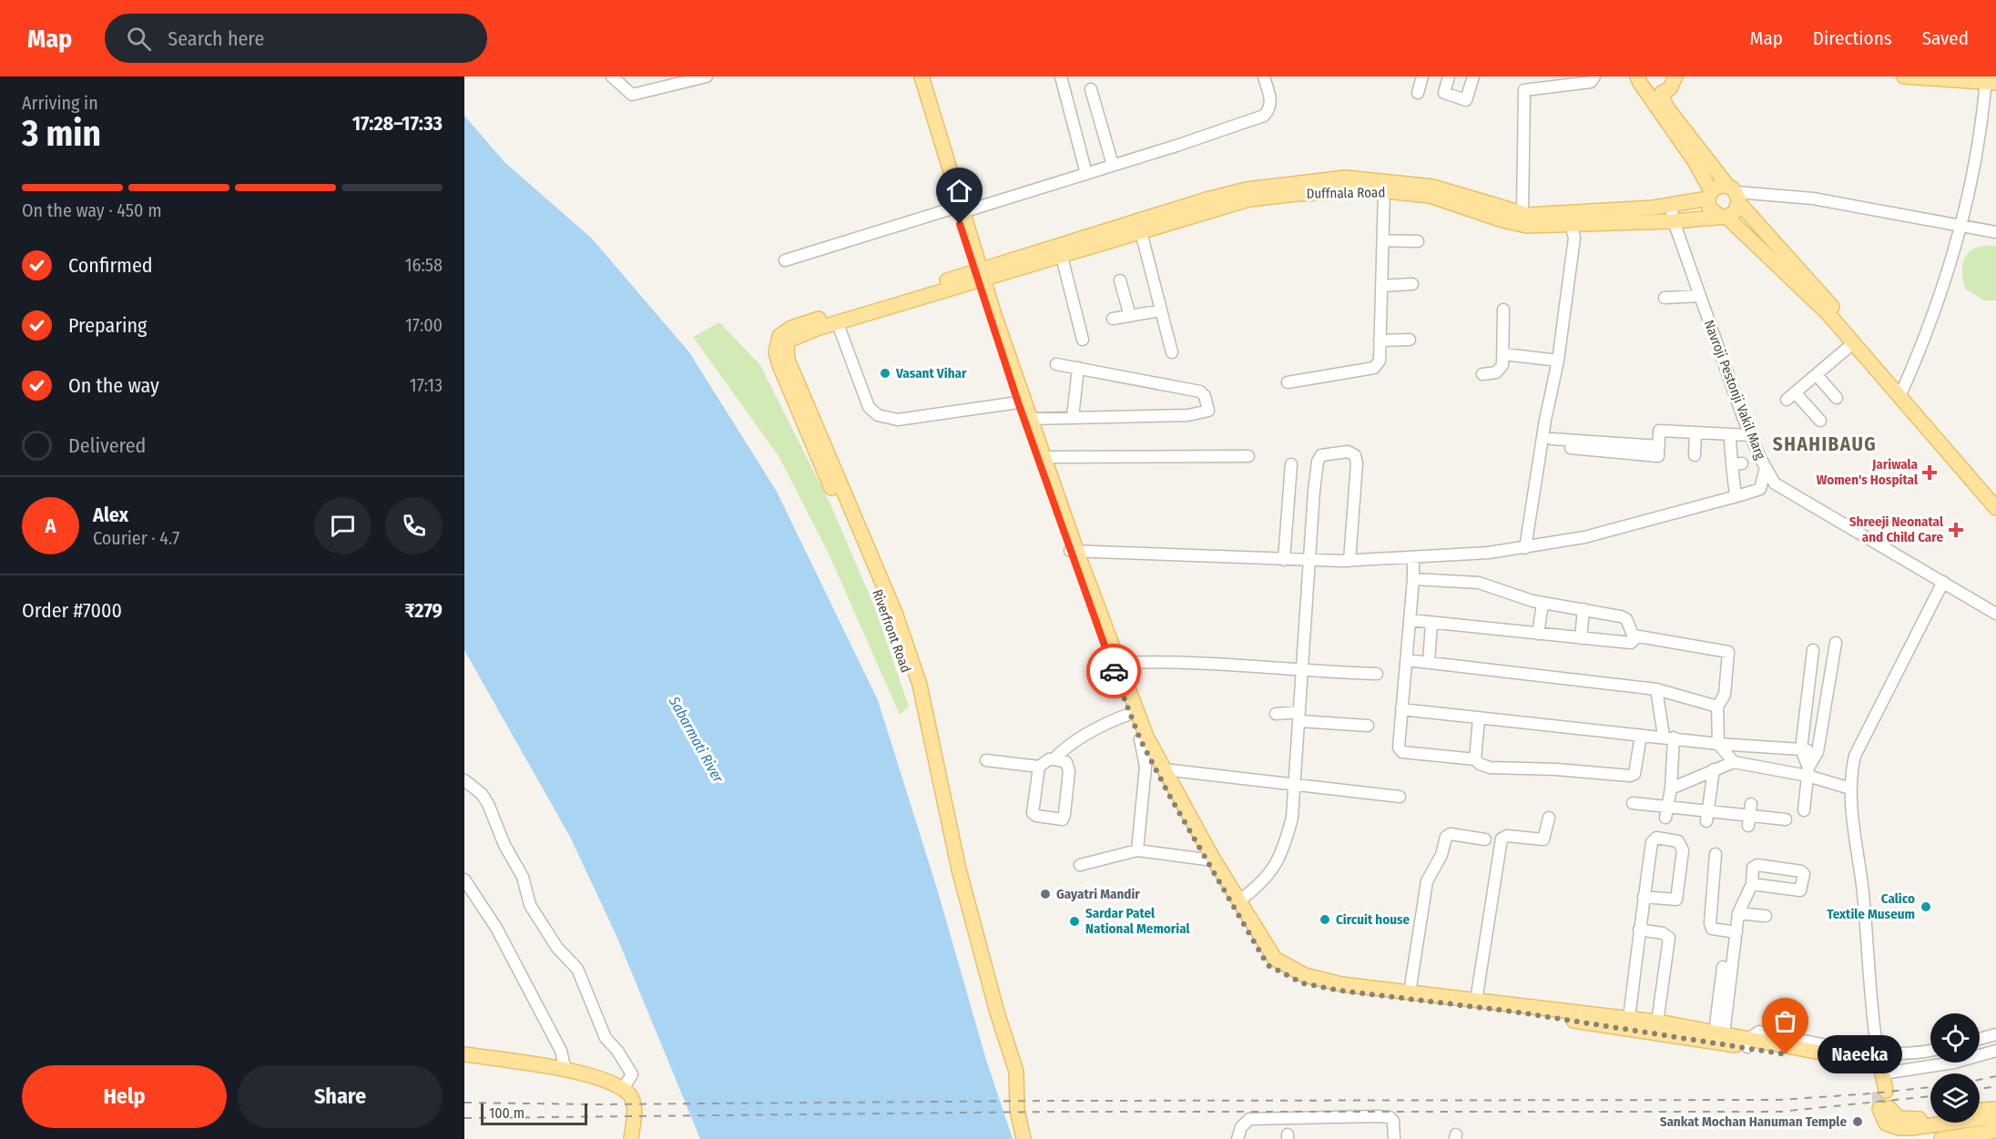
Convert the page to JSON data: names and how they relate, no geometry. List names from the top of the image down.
{
  "streets": {
    "main road": ["Duffnala Road", "Riverfront Road"],
    "street": ["Navroji Pestonji Vakil Marg"]
  },
  "crossings": [
    ["Duffnala Road", "Navroji Pestonji Vakil Marg"],
    ["Duffnala Road", "Riverfront Road"]
  ],
  "districts": ["SHAHIBAUG"],
  "water": ["Sabarmati River"],
  "places": {
    "other": [
      "Vasant Vihar",
      "Gayatri Mandir",
      "Calico Textile Museum",
      "Circuit house",
      "Sardar Patel National Memorial",
      "Naeeka",
      "Sankat Mochan Hanuman Temple"
    ],
    "health": ["Jariwala Women's Hospital", "Shreeji Neonatal and Child Care"]
  },
  "scale_bar": "100 m",
  "page": {
    "header": "Map",
    "search": "Search here",
    "nav": ["Map", "Directions", "Saved"],
    "heading": ["3 min", "Arriving in", "17:28–17:33"],
    "panel": [
      "Alex",
      "Courier · 4.7",
      "Order #7000",
      "₹279"
    ],
    "bar": "On the way · 450 m",
    "list": [
      ["Confirmed", "16:58"],
      ["Preparing", "17:00"],
      ["On the way", "17:13"],
      "Delivered"
    ],
    "round": "A",
    "bubble": "Naeeka",
    "buttons": ["Help", "Share"],
    "scale": "100 m"
  }
}
